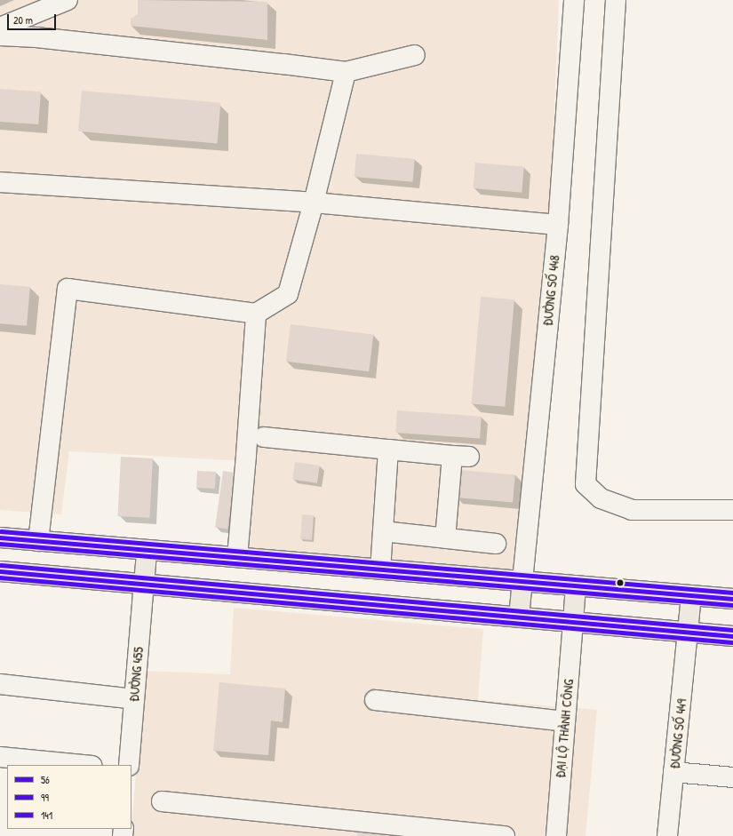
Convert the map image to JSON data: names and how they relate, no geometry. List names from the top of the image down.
{
  "streets": {
    "street": [
      "ĐƯỜNG SỐ 448",
      "ĐƯỜNG 455",
      "ĐẠI LỘ THÀNH CÔNG",
      "ĐƯỜNG SỐ 449"
    ]
  },
  "lines": ["transit line 141", "transit line 56", "transit line 99"],
  "legend": ["56", "99", "141"],
  "scale_bar": "20 m"
}
